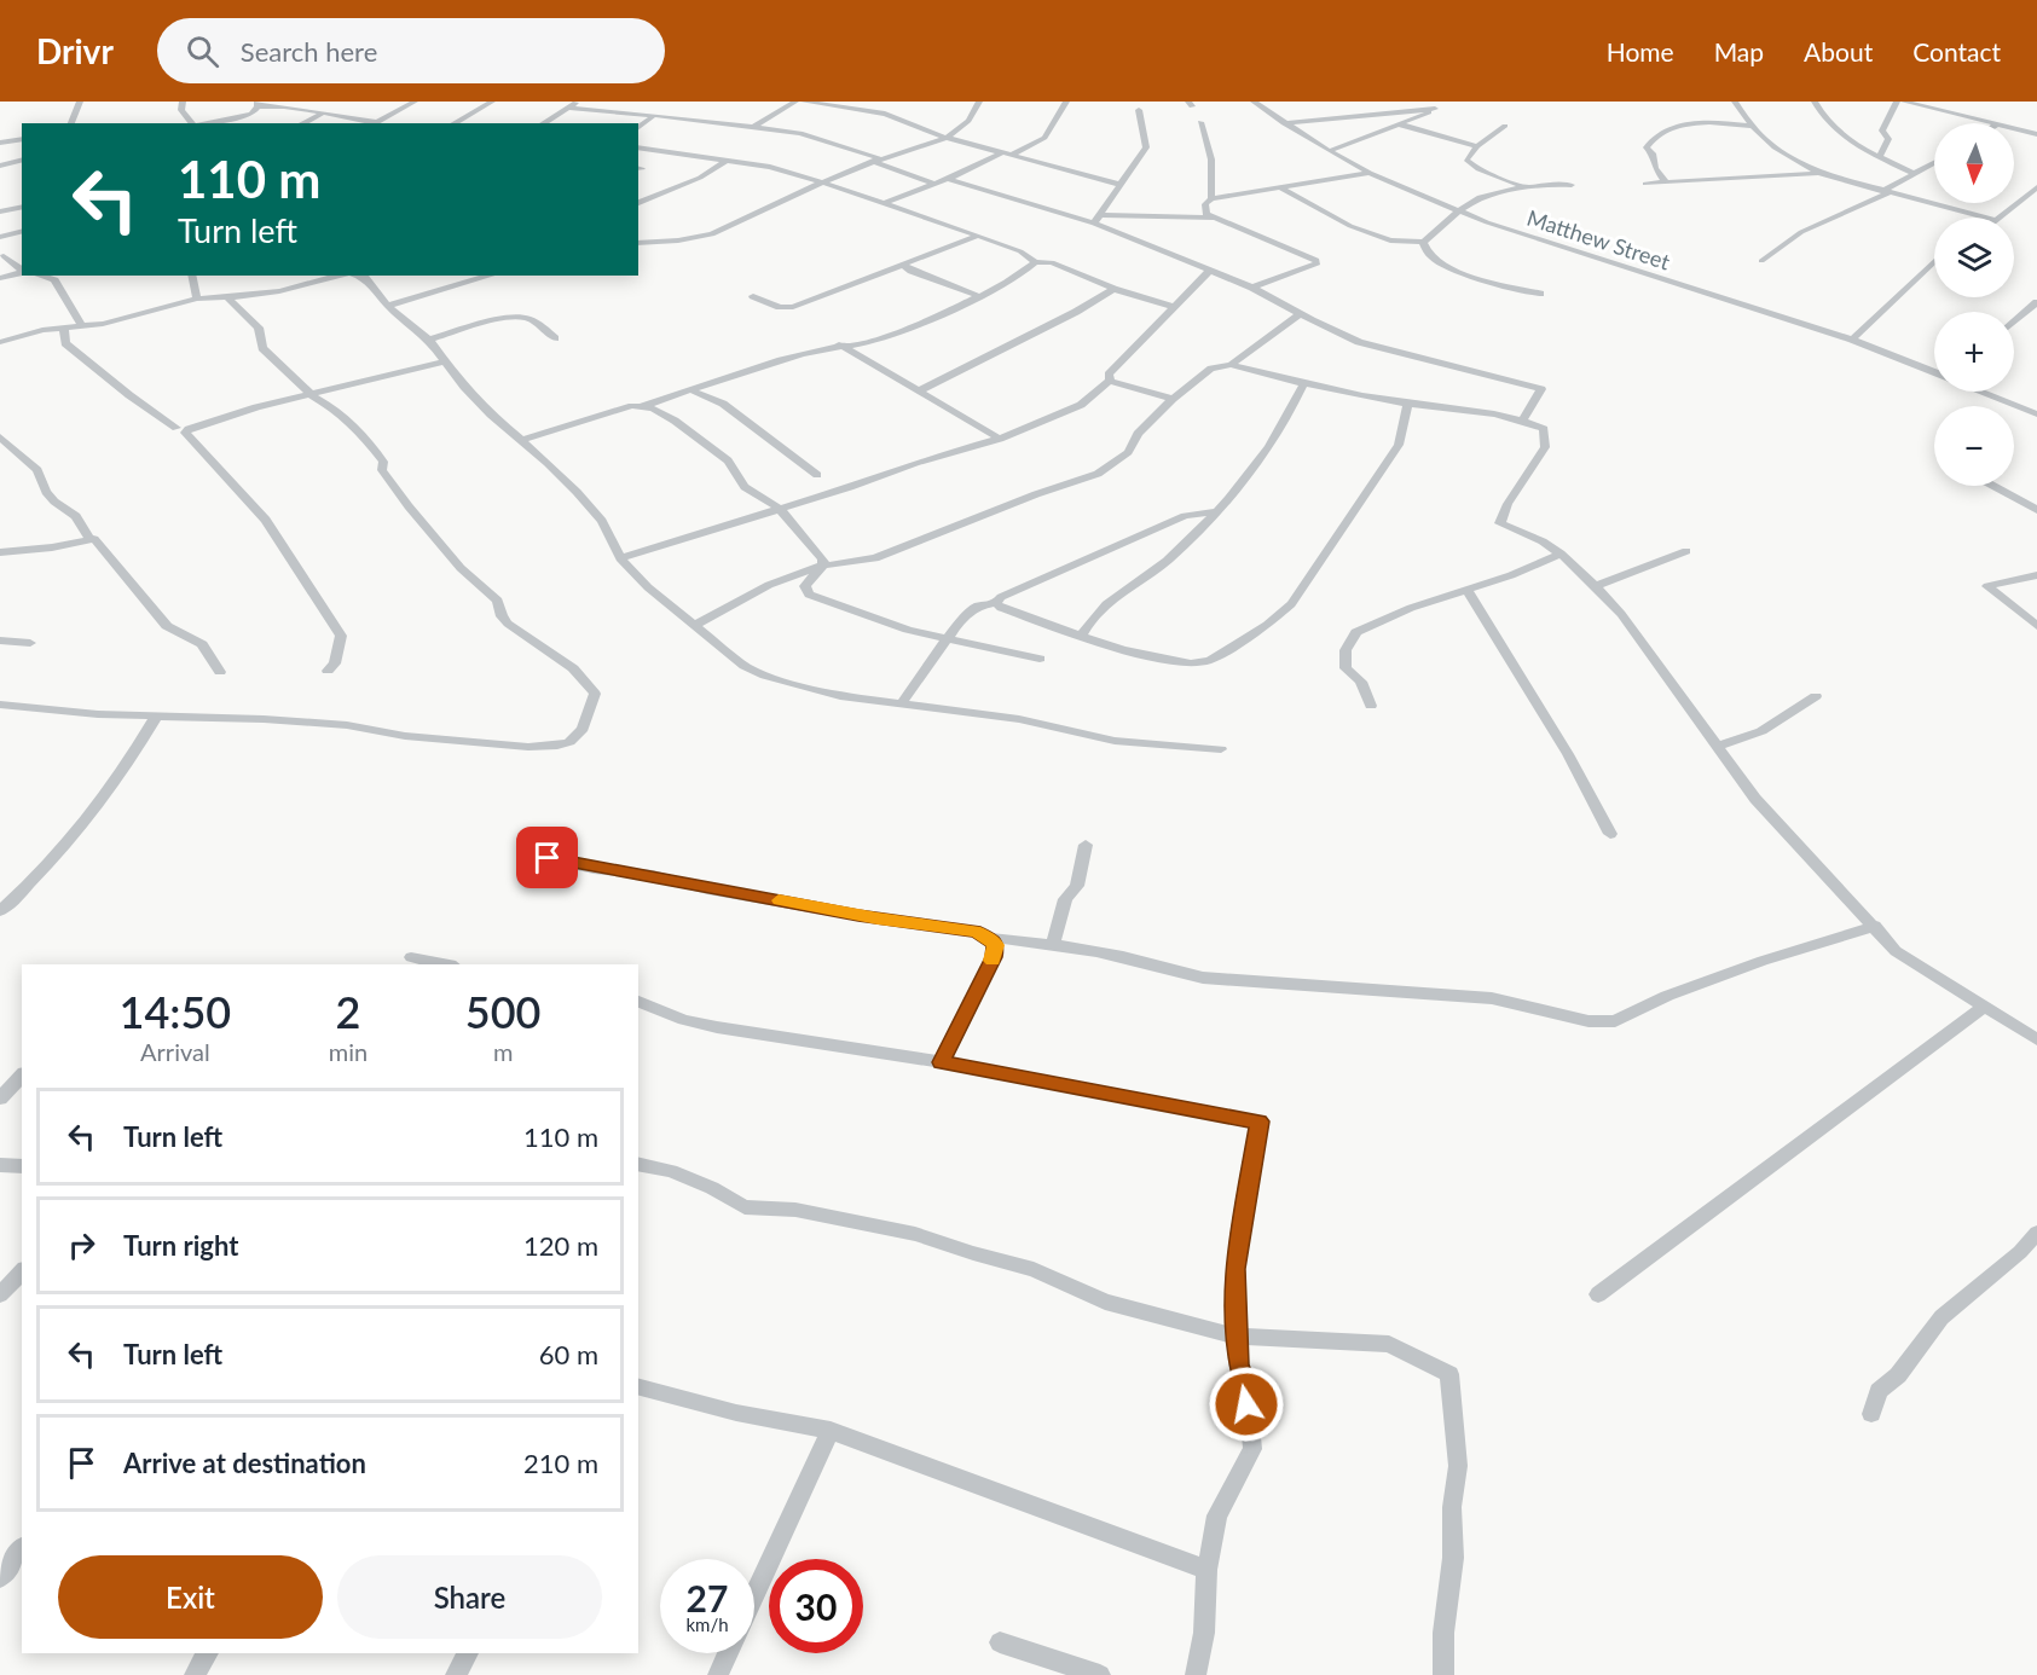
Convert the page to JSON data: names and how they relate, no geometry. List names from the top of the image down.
{
  "streets": {
    "street": ["Matthew Street"]
  },
  "north": "bottom",
  "page": {
    "header": "Drivr",
    "search": "Search here",
    "nav": [
      "Home",
      "Map",
      "About",
      "Contact"
    ],
    "map_buttons": ["+", "−"],
    "turn": ["110 m", "Turn left"],
    "eta": [
      "14:50",
      "Arrival",
      "2",
      "min",
      "500",
      "m"
    ],
    "list": [
      {
        "name": "Turn left",
        "value": "110 m"
      },
      {
        "name": "Turn right",
        "value": "120 m"
      },
      {
        "name": "Turn left",
        "value": "60 m"
      },
      {
        "name": "Arrive at destination",
        "value": "210 m"
      }
    ],
    "buttons": ["Exit", "Share"],
    "speed": "27 km/h",
    "limit": "30"
  }
}
